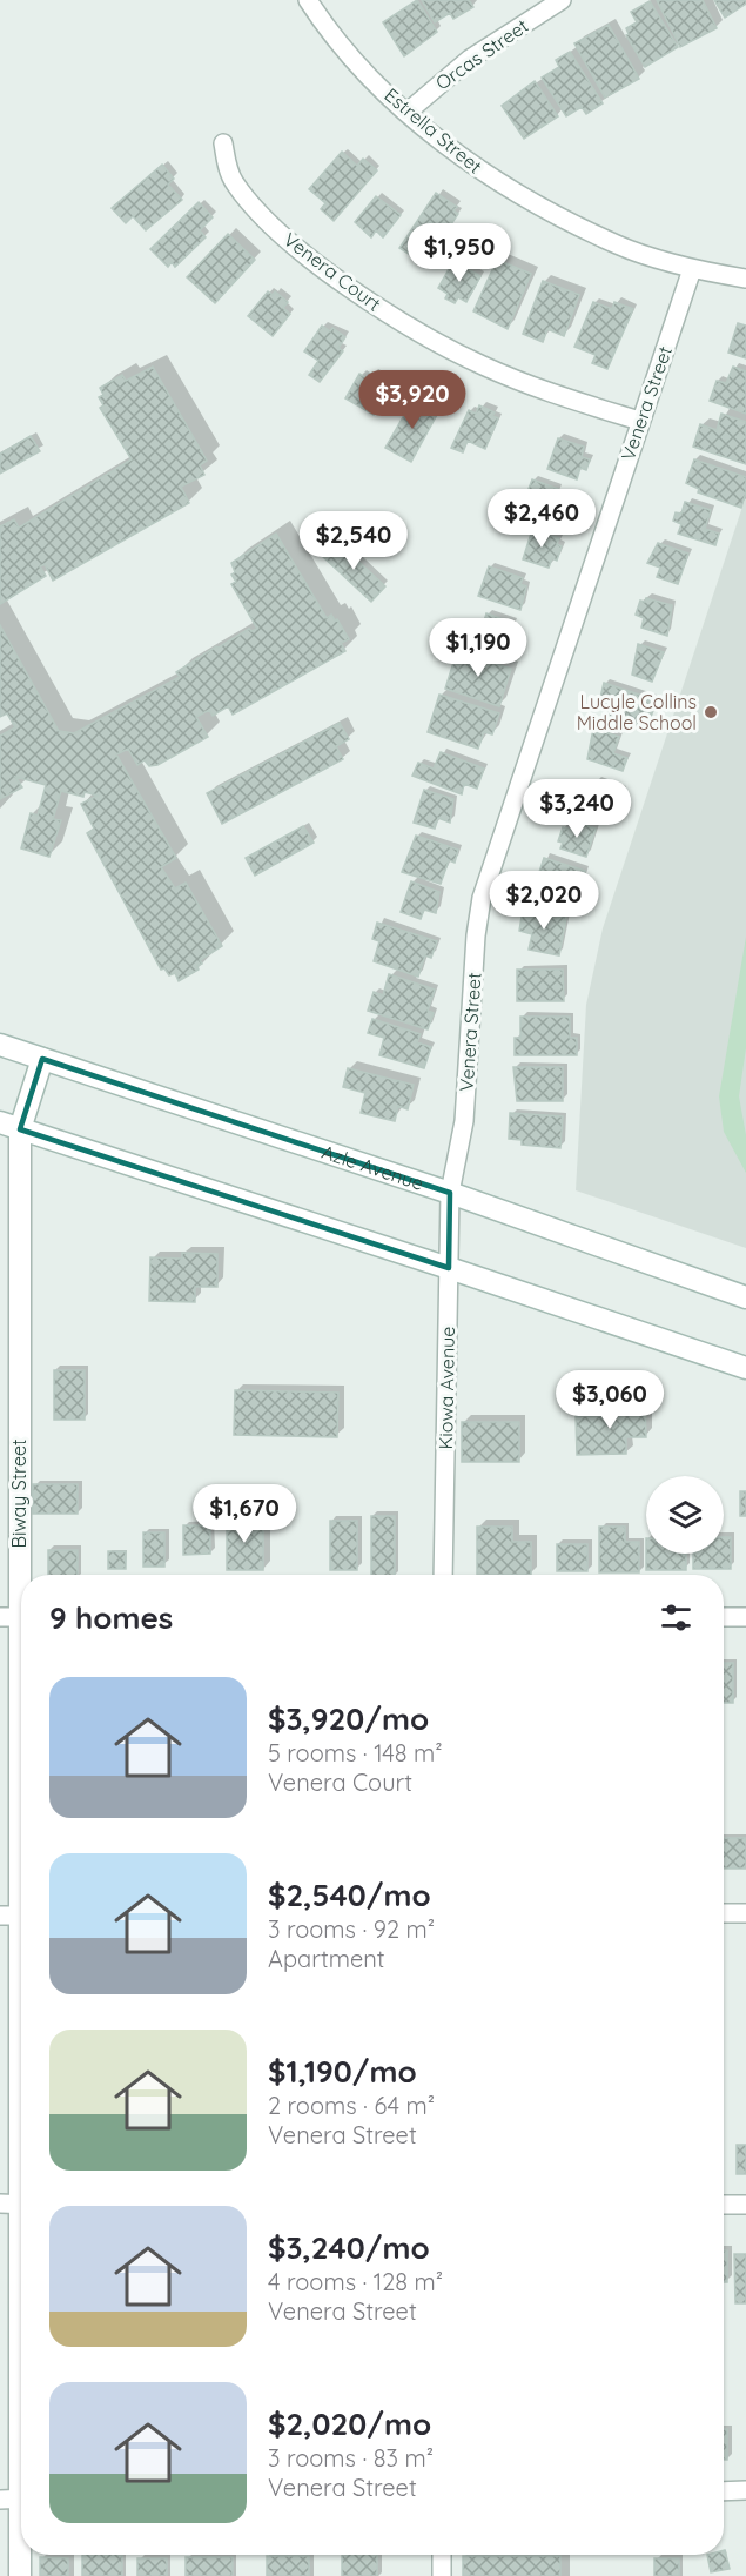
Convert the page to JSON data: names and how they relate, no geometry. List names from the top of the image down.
{
  "streets": {
    "main road": ["Azle Avenue", "Biway Street"],
    "street": [
      "Orcas Street",
      "Estrella Street",
      "Venera Court",
      "Venera Street",
      "Kiowa Avenue"
    ]
  },
  "crossings": [
    ["Orcas Street", "Estrella Street"],
    ["Estrella Street", "Venera Street"],
    ["Venera Court", "Venera Street"],
    ["Venera Street", "Azle Avenue"],
    ["Venera Street", "Kiowa Avenue"],
    ["Azle Avenue", "Kiowa Avenue"],
    ["Azle Avenue", "Biway Street"]
  ],
  "places": ["Lucyle Collins Middle School"],
  "page": {
    "price": [
      "$1,950",
      "$3,920",
      "$2,460",
      "$2,540",
      "$1,190",
      "$3,240",
      "$2,020",
      "$3,060",
      "$1,670"
    ],
    "heading": "9 homes",
    "list": [
      {
        "name": "$3,920/mo",
        "note": "5 rooms · 148 m² · Venera Court"
      },
      {
        "name": "$2,540/mo",
        "note": "3 rooms · 92 m² · Apartment"
      },
      {
        "name": "$1,190/mo",
        "note": "2 rooms · 64 m² · Venera Street"
      },
      {
        "name": "$3,240/mo",
        "note": "4 rooms · 128 m² · Venera Street"
      },
      {
        "name": "$2,020/mo",
        "note": "3 rooms · 83 m² · Venera Street"
      }
    ]
  }
}
